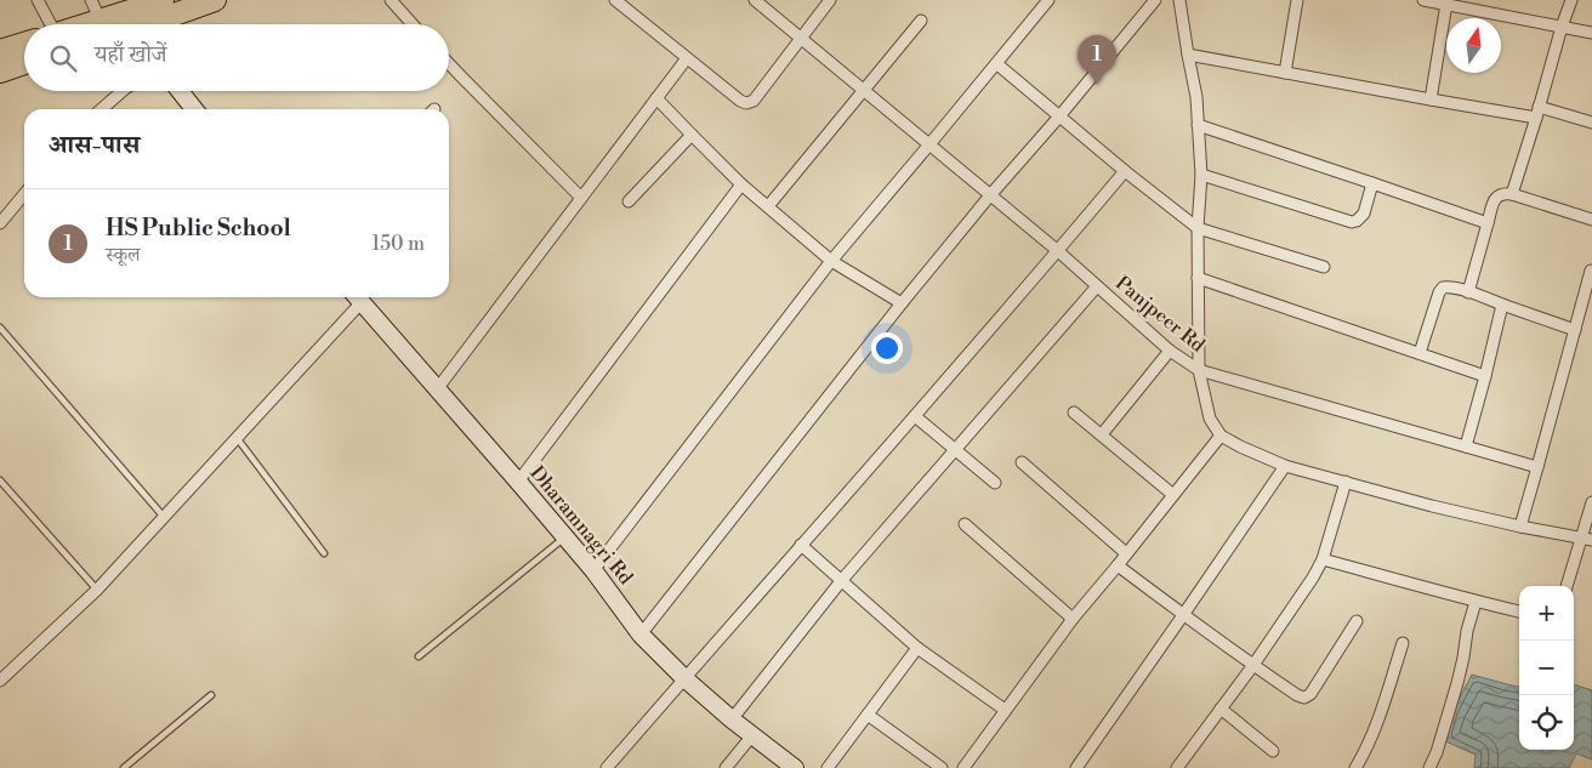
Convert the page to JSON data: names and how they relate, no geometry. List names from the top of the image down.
{
  "streets": {
    "street": ["Panjpeer Rd", "Dharamnagri Rd"]
  },
  "north": "top",
  "page": {
    "search": "यहाँ खोजें",
    "pins": "1",
    "heading": "आस-पास",
    "list": [
      {
        "mark": "1",
        "name": "HS Public School",
        "note": "स्कूल",
        "value": "150 m"
      }
    ],
    "map_buttons": ["+", "−"]
  }
}
